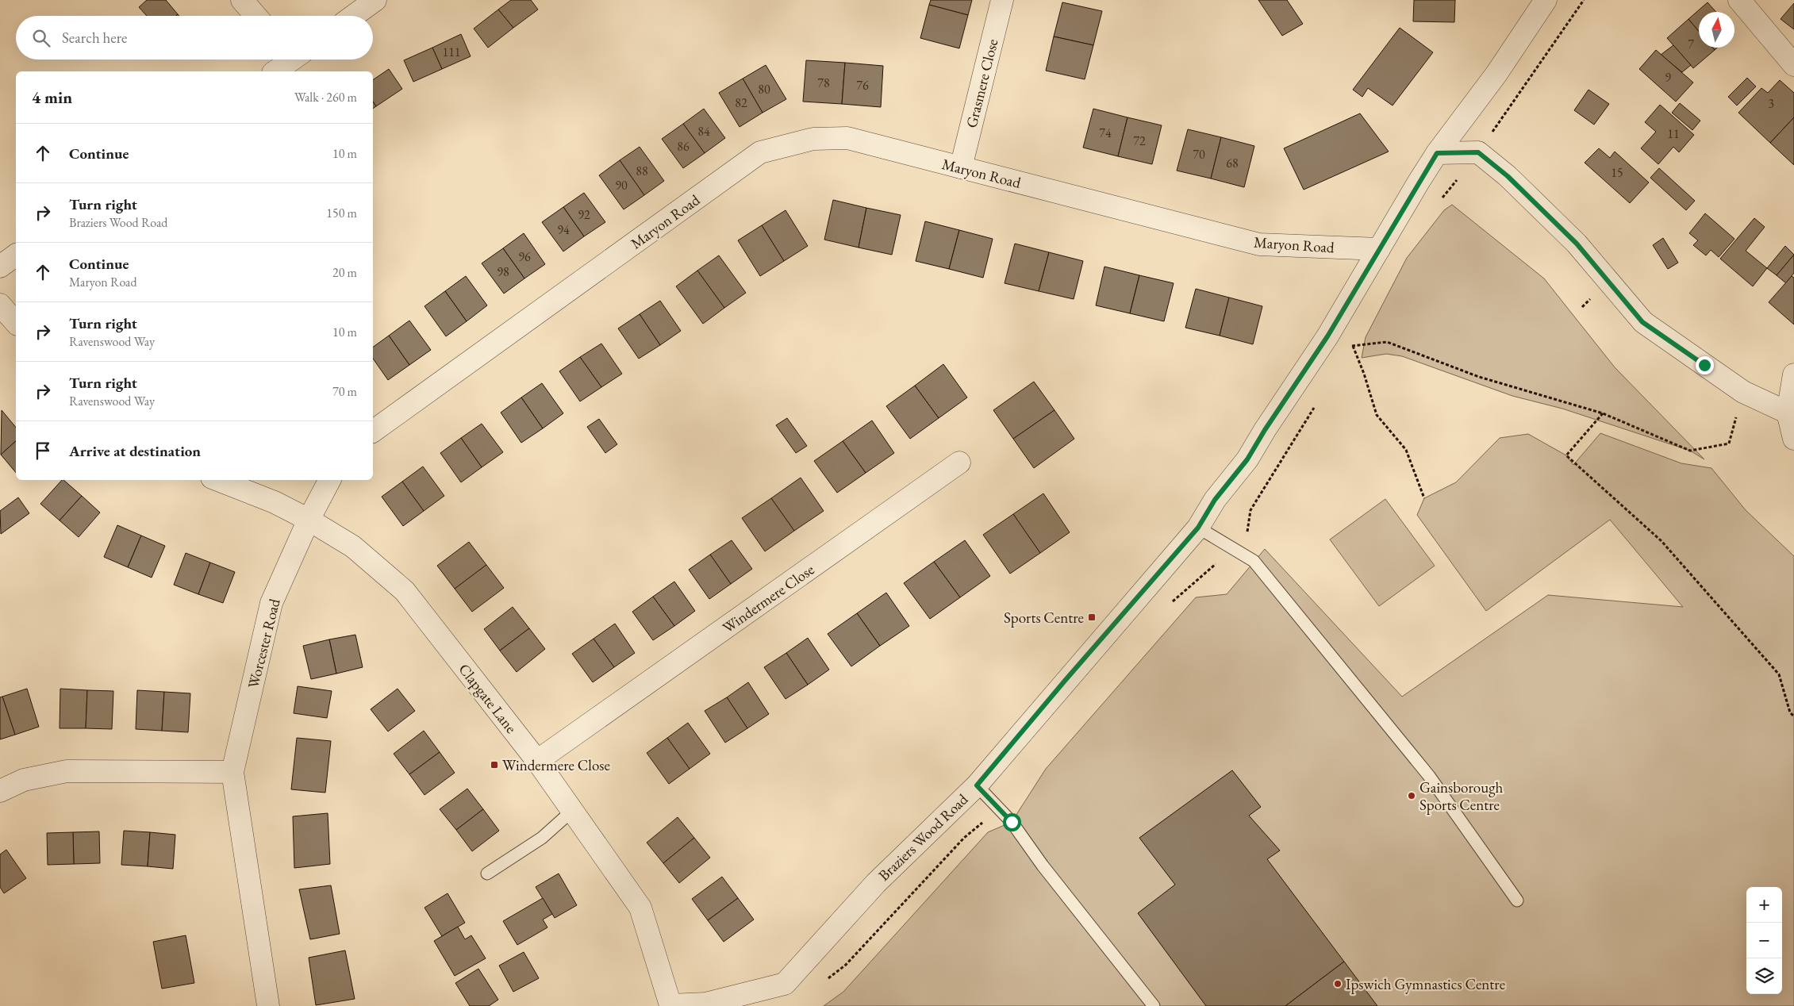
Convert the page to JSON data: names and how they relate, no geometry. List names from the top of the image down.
{
  "streets": {
    "street": [
      "Grasmere Close",
      "Maryon Road",
      "Windermere Close",
      "Worcester Road",
      "Clapgate Lane",
      "Braziers Wood Road"
    ]
  },
  "crossings": [
    ["Grasmere Close", "Maryon Road"],
    ["Maryon Road", "Braziers Wood Road"],
    ["Windermere Close", "Clapgate Lane"],
    ["Worcester Road", "Clapgate Lane"],
    ["Clapgate Lane", "Braziers Wood Road"]
  ],
  "places": {
    "transit": ["Sports Centre", "Windermere Close"],
    "other": ["Gainsborough Sports Centre", "Ipswich Gymnastics Centre"]
  },
  "house_numbers": [
    "7",
    "111",
    "9",
    "78",
    "76",
    "80",
    "82",
    "3",
    "84",
    "74",
    "11",
    "72",
    "86",
    "70",
    "68",
    "88",
    "15",
    "90",
    "92",
    "94",
    "96",
    "98"
  ],
  "north": "top",
  "page": {
    "search": "Search here",
    "heading": ["4 min", "Walk · 260 m"],
    "list": [
      ["Continue", "10 m"],
      ["Turn right", "Braziers Wood Road", "150 m"],
      ["Continue", "Maryon Road", "20 m"],
      ["Turn right", "Ravenswood Way", "10 m"],
      ["Turn right", "Ravenswood Way", "70 m"],
      "Arrive at destination"
    ],
    "map_buttons": ["+", "−"]
  }
}
